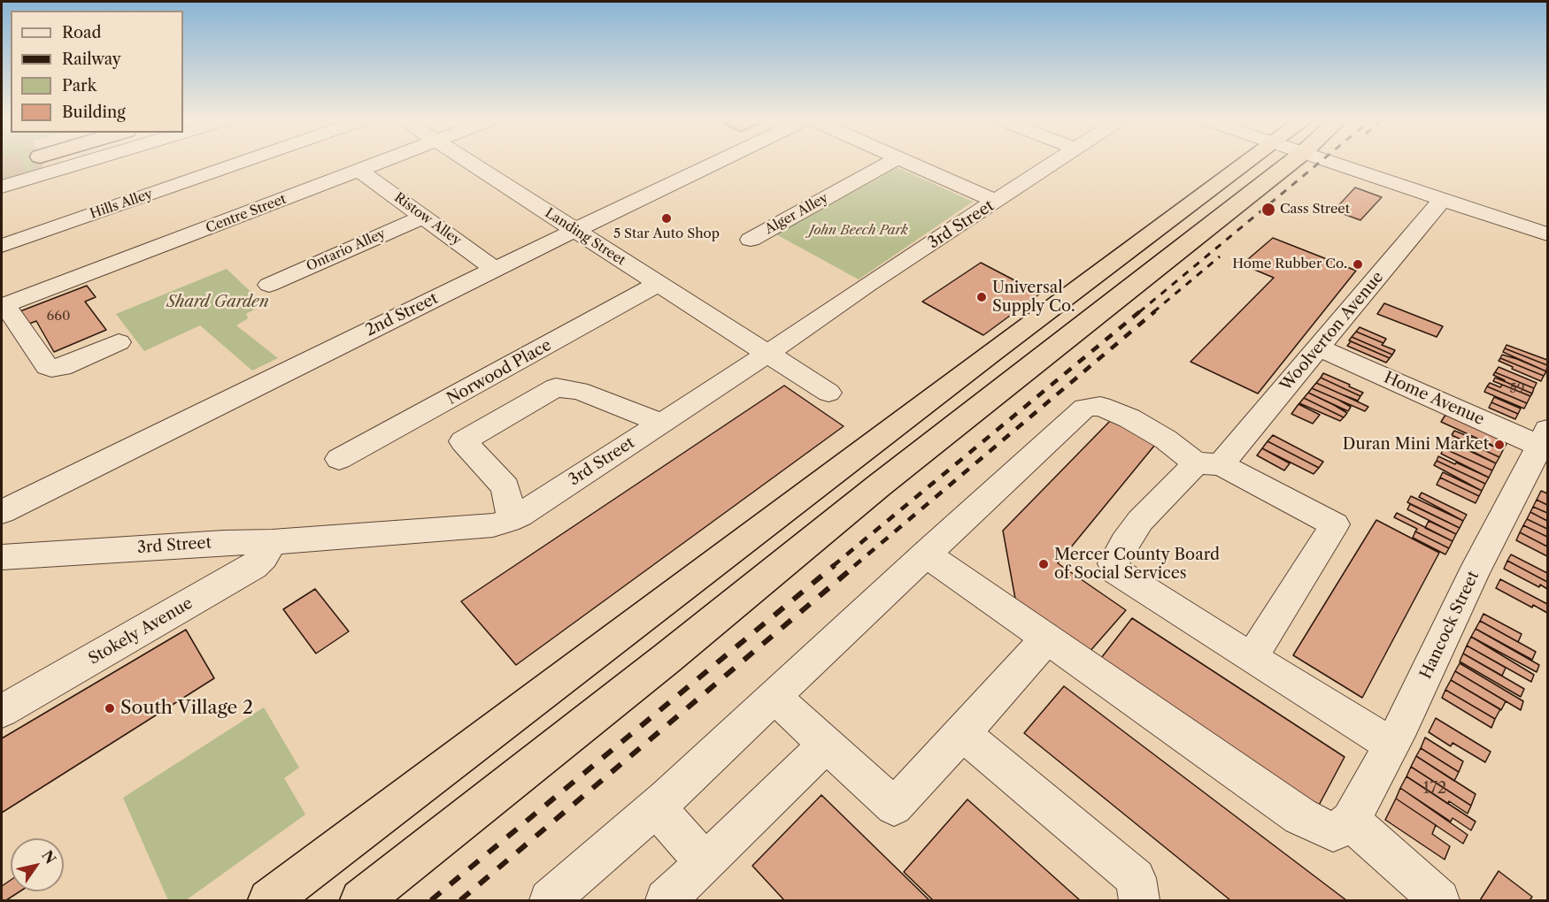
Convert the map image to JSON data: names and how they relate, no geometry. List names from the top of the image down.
{
  "streets": {
    "street": [
      "Hills Alley",
      "Centre Street",
      "Alger Alley",
      "Ristow Alley",
      "3rd Street",
      "Landing Street",
      "Ontario Alley",
      "2nd Street",
      "Woolverton Avenue",
      "Norwood Place",
      "Home Avenue",
      "Hancock Street",
      "Stokely Avenue"
    ]
  },
  "crossings": [
    ["Centre Street", "Ristow Alley"],
    ["Ristow Alley", "Ontario Alley"],
    ["Ristow Alley", "2nd Street"],
    ["3rd Street", "Landing Street"],
    ["3rd Street", "Stokely Avenue"],
    ["Landing Street", "2nd Street"],
    ["Landing Street", "Norwood Place"],
    ["Woolverton Avenue", "Home Avenue"],
    ["Home Avenue", "Hancock Street"]
  ],
  "parks": ["John Beech Park", "Shard Garden"],
  "places": [
    "Cass Street",
    "5 Star Auto Shop",
    "Home Rubber Co.",
    "Universal Supply Co.",
    "Duran Mini Market",
    "Mercer County Board of Social Services",
    "South Village 2"
  ],
  "house_numbers": ["660", "59", "172"],
  "legend": [
    "Road",
    "Railway",
    "Park",
    "Building"
  ],
  "north": "top right"
}
